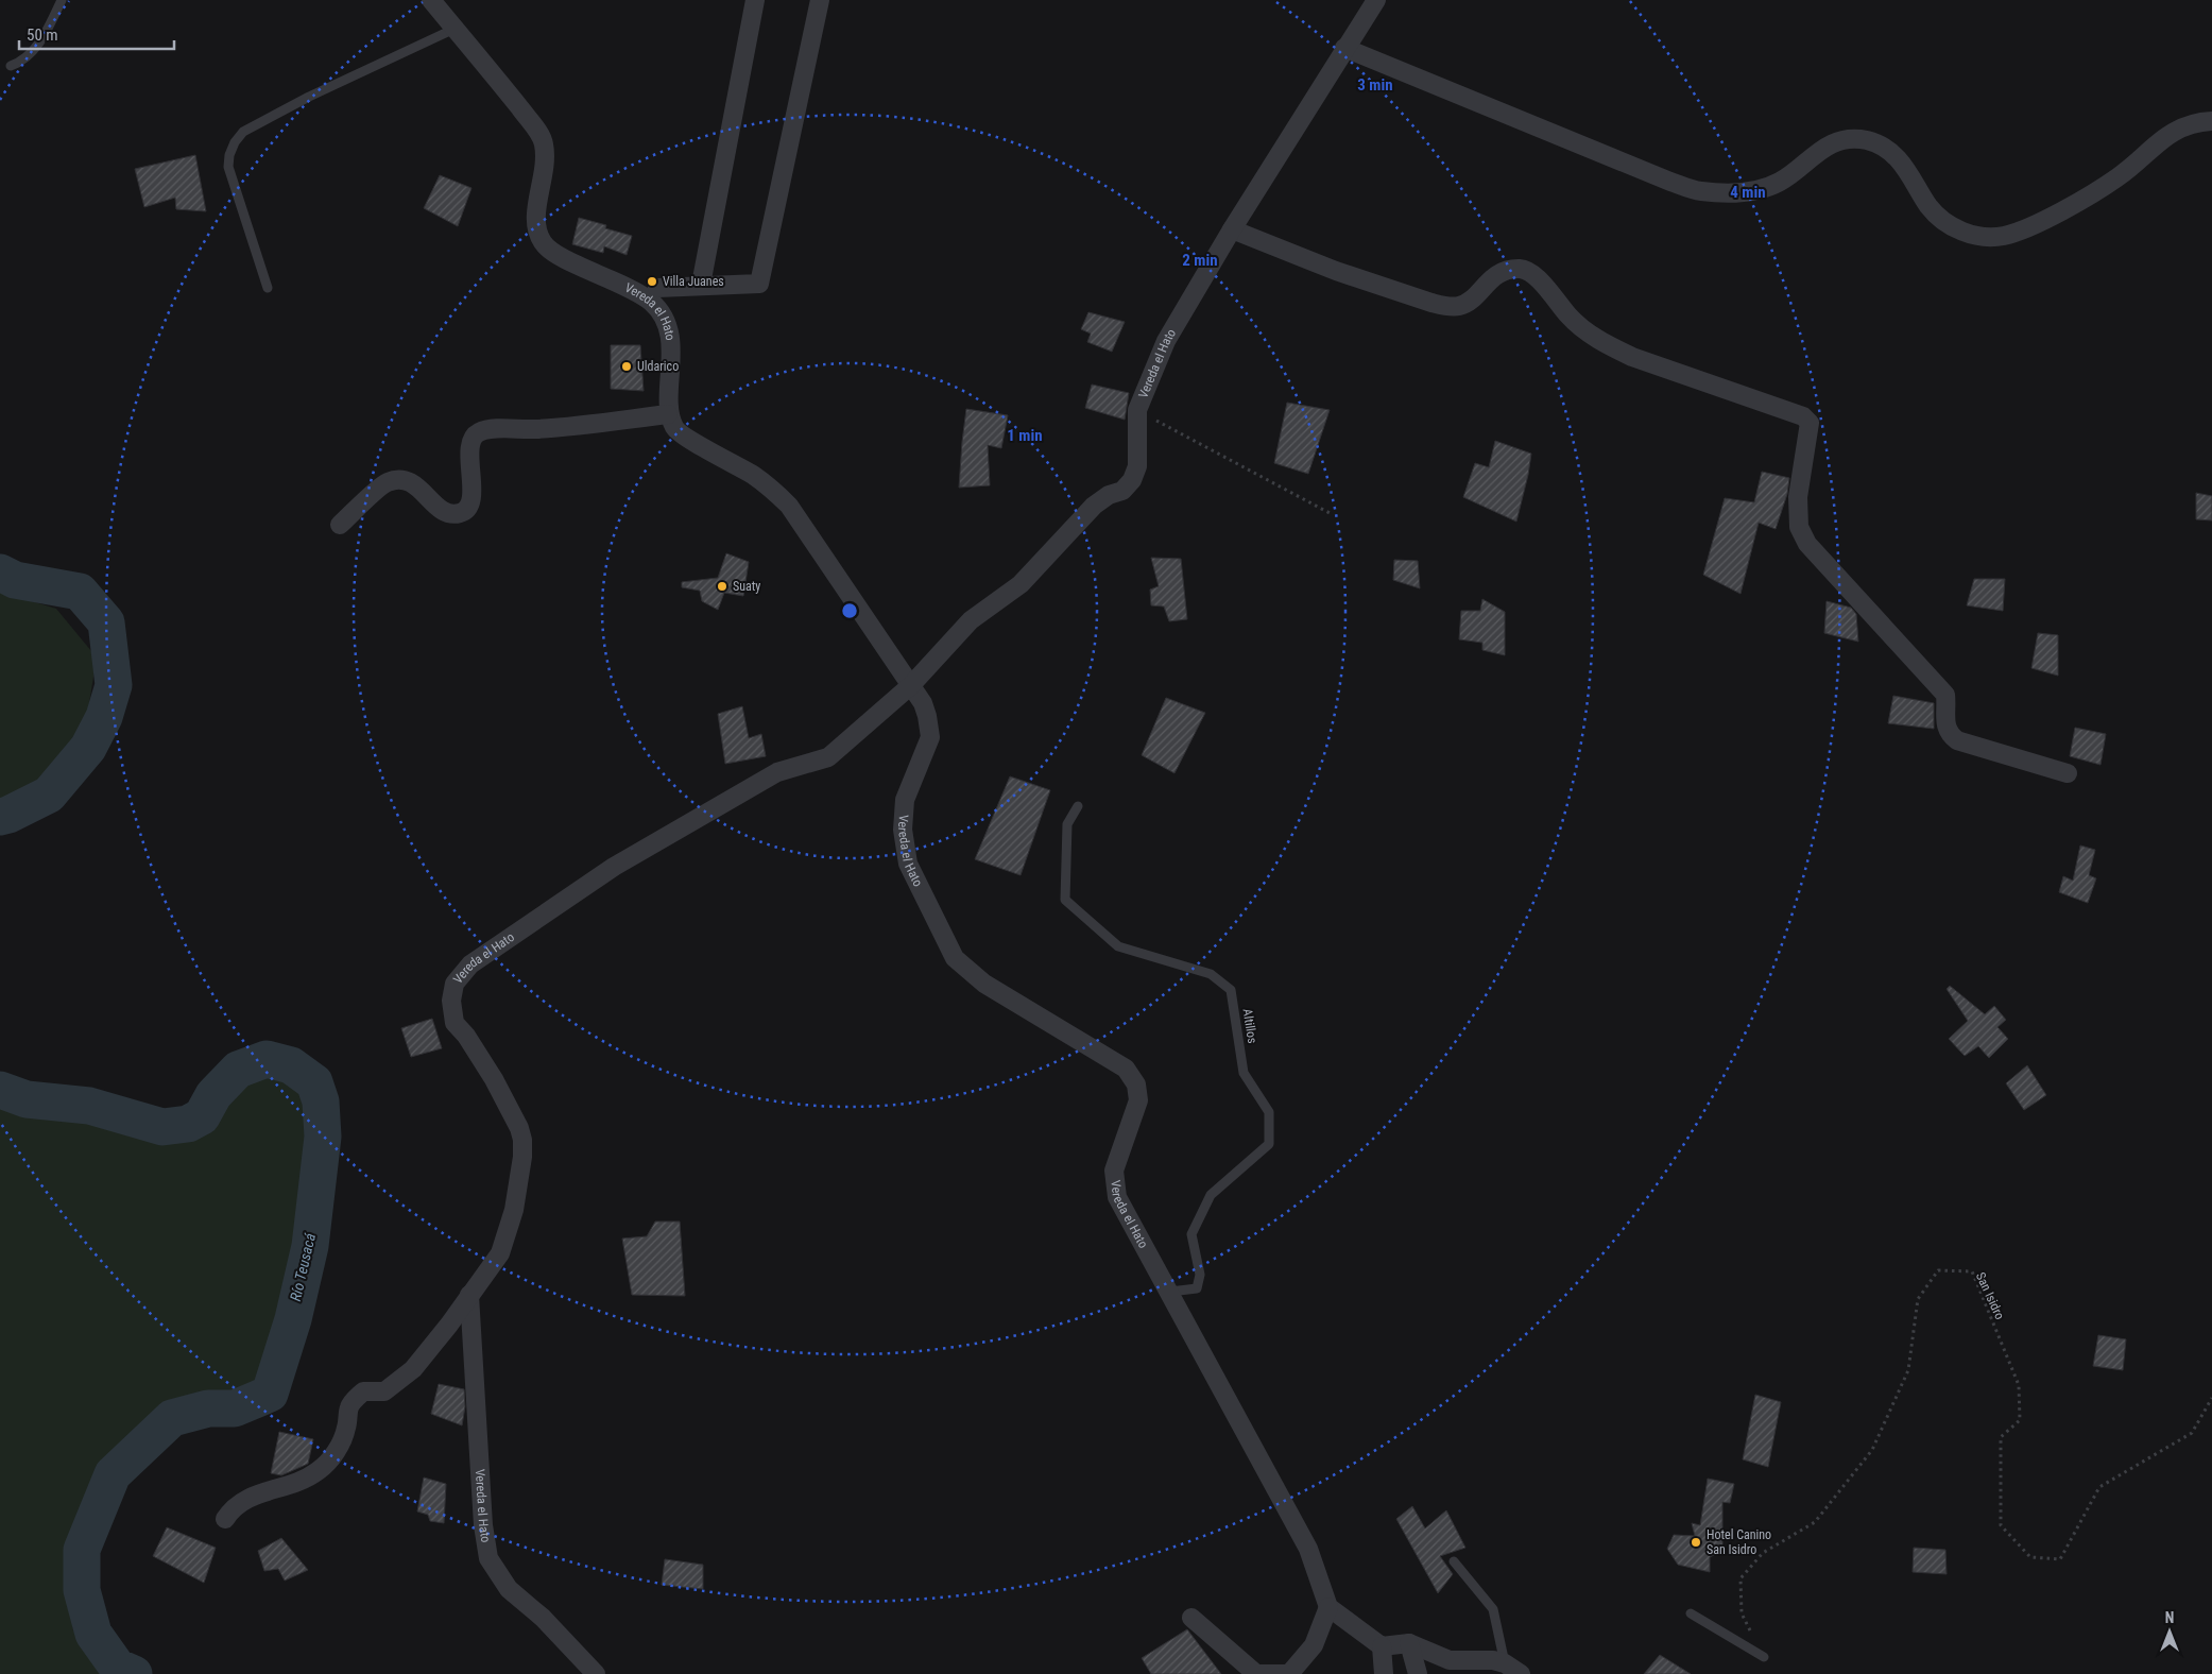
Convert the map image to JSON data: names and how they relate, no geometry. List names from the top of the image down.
{
  "streets": {
    "street": ["Vereda el Hato"],
    "lane": ["Altillos"],
    "path": ["San Isidro"]
  },
  "crossings": [
    ["Vereda el Hato", "Altillos"]
  ],
  "water": ["Río Teusacá"],
  "places": [
    "Villa Juanes",
    "Uldarico",
    "Suaty",
    "Hotel Canino San Isidro"
  ],
  "scale_bar": "50 m",
  "north": "top",
  "rings": [
    "3 min",
    "4 min",
    "2 min",
    "1 min"
  ]
}
